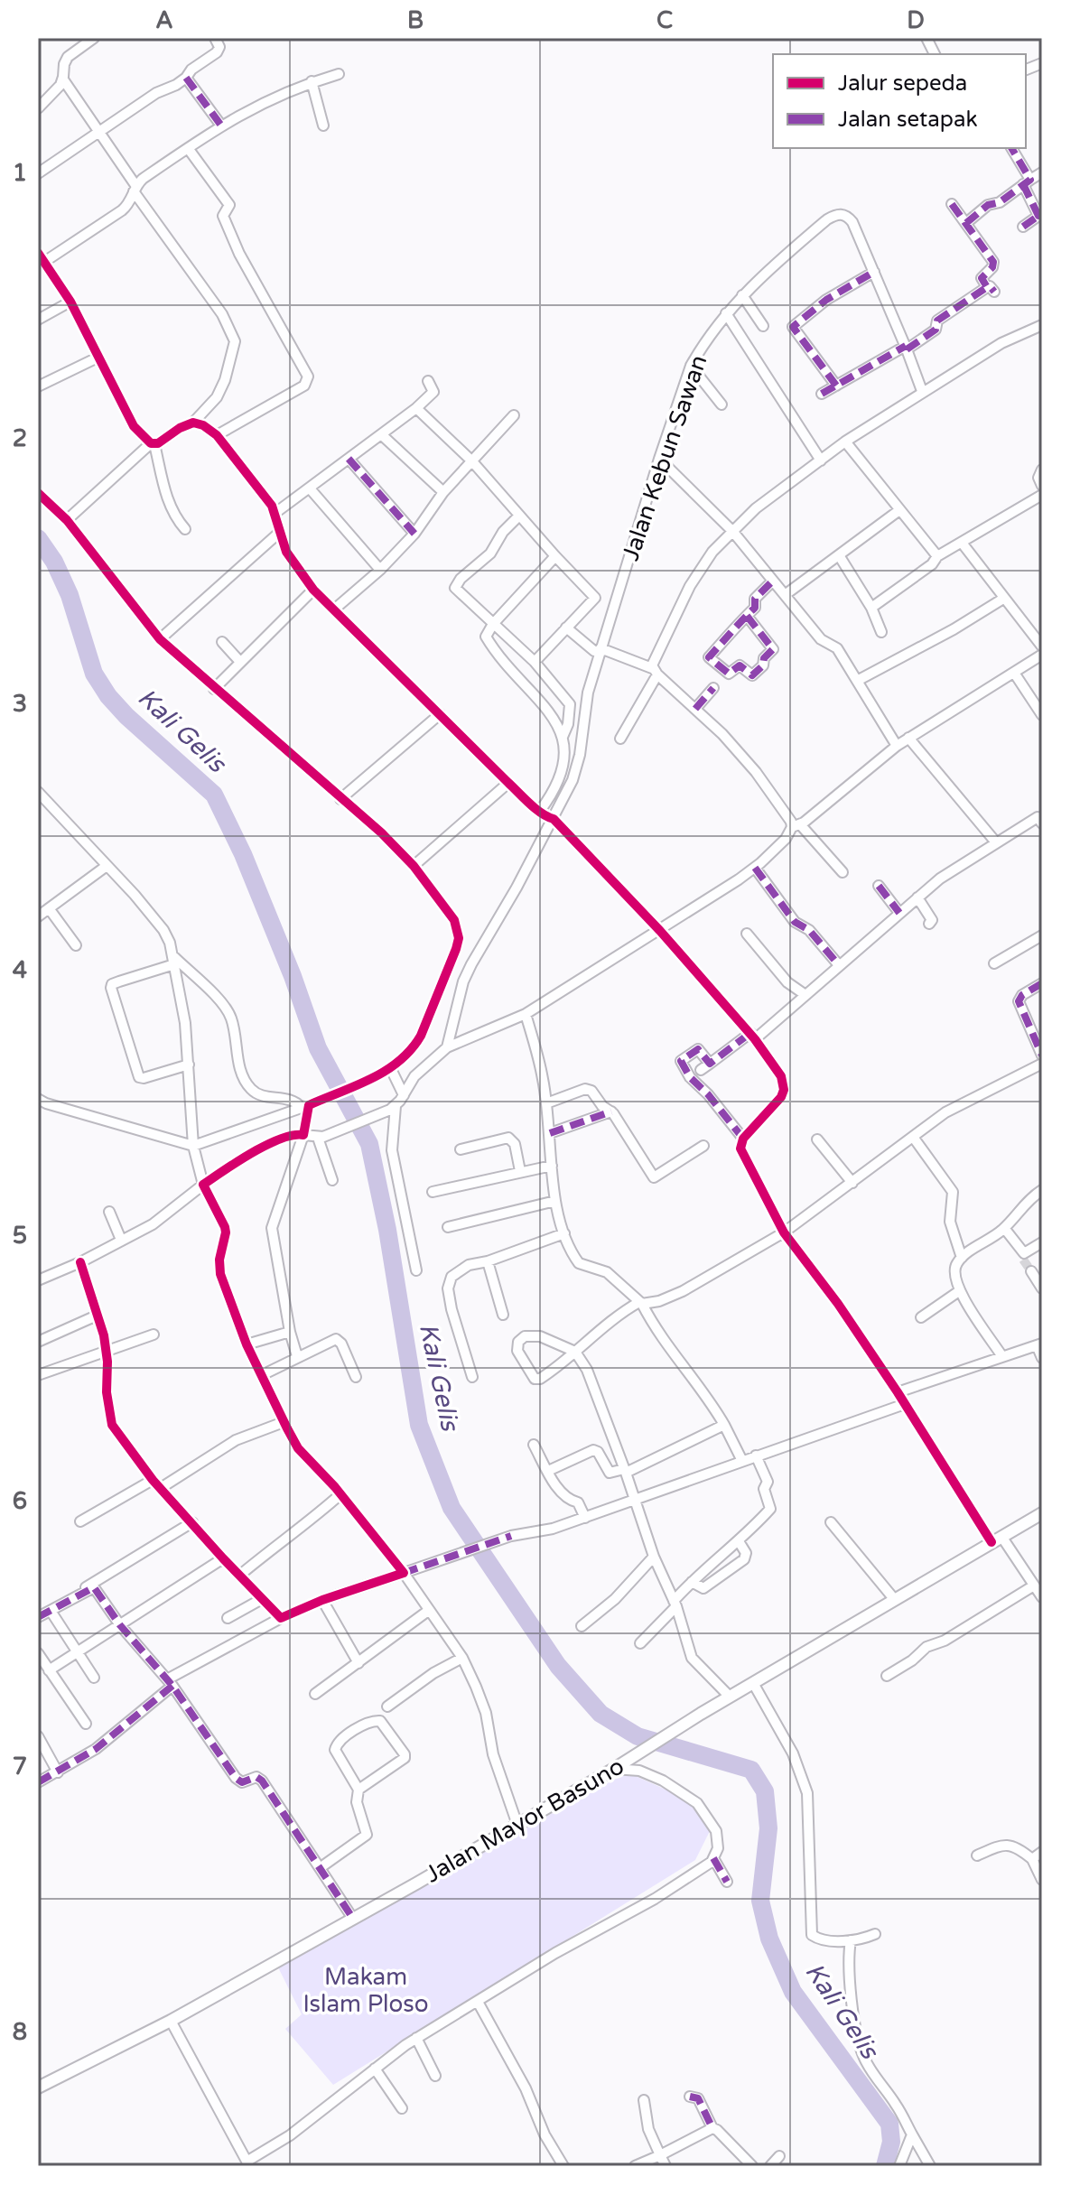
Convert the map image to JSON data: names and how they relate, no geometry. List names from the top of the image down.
{
  "streets": {
    "main road": ["Jalan Mayor Basuno"],
    "street": ["Jalan Kebun Sawan"]
  },
  "water": ["Kali Gelis"],
  "parks": ["Makam Islam Ploso"],
  "legend": ["Jalur sepeda", "Jalan setapak"],
  "grid": {
    "columns": [
      "A",
      "B",
      "C",
      "D"
    ],
    "rows": [
      "1",
      "2",
      "3",
      "4",
      "5",
      "6",
      "7",
      "8"
    ]
  }
}
